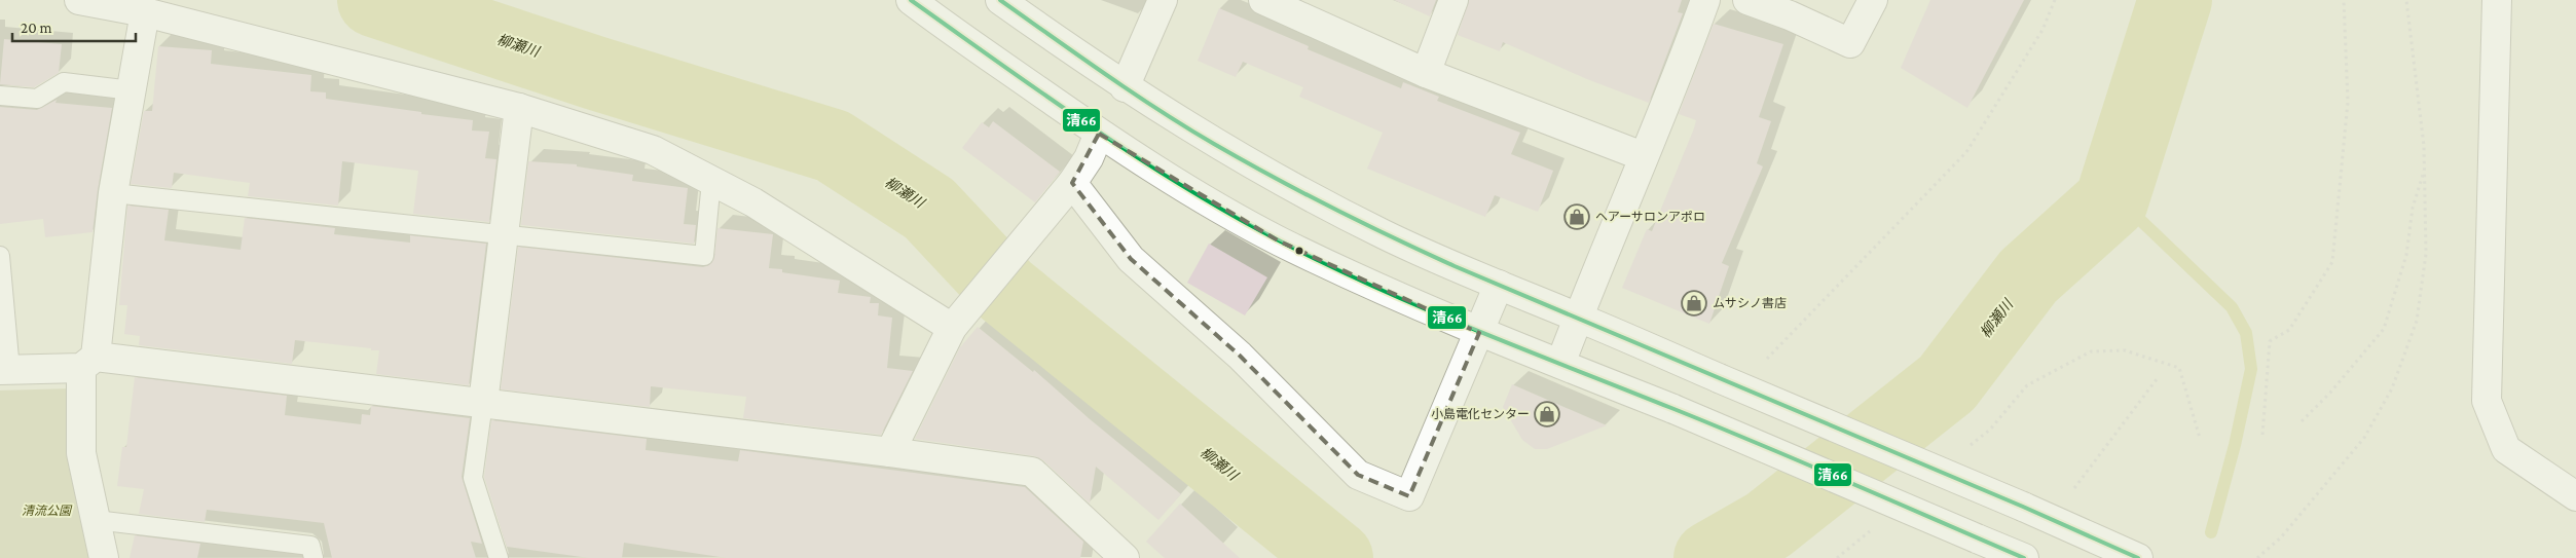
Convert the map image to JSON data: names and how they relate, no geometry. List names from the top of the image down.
{
  "water": ["柳瀬川"],
  "parks": ["清流公園"],
  "places": {
    "shop": ["ヘアーサロンアポロ", "ムサシノ書店", "小島電化センター"]
  },
  "lines": ["transit line 清66"],
  "scale_bar": "20 m"
}
